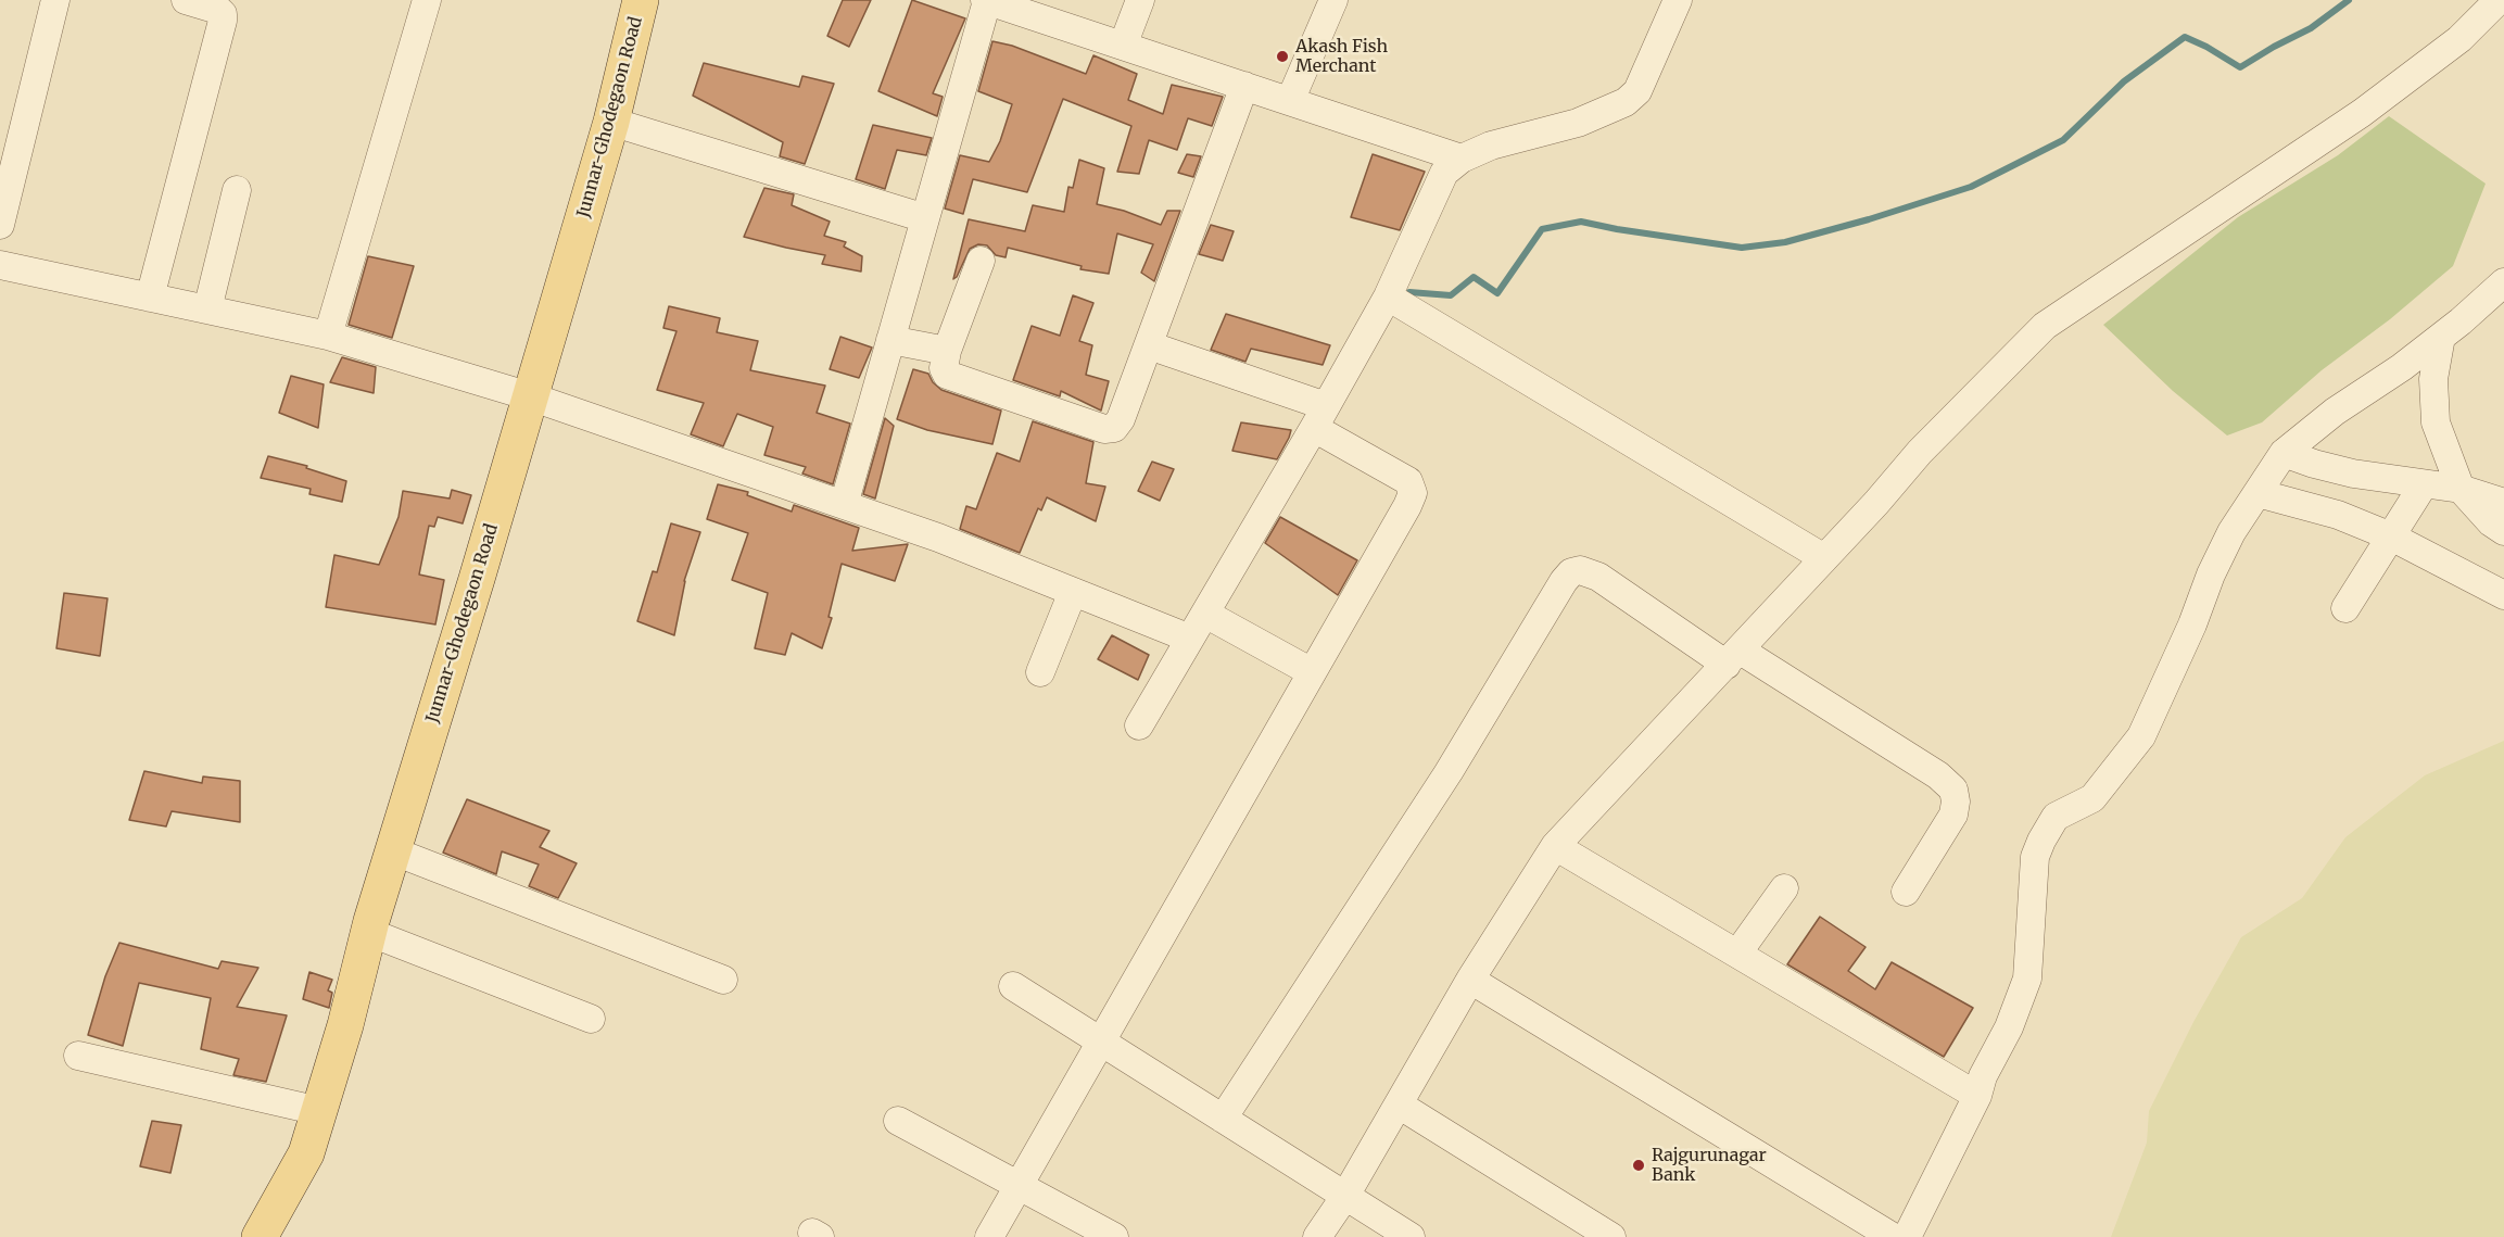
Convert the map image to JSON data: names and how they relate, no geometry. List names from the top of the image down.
{
  "streets": {
    "main road": ["Junnar-Ghodegaon Road"]
  },
  "places": ["Akash Fish Merchant", "Rajgurunagar Bank"]
}
